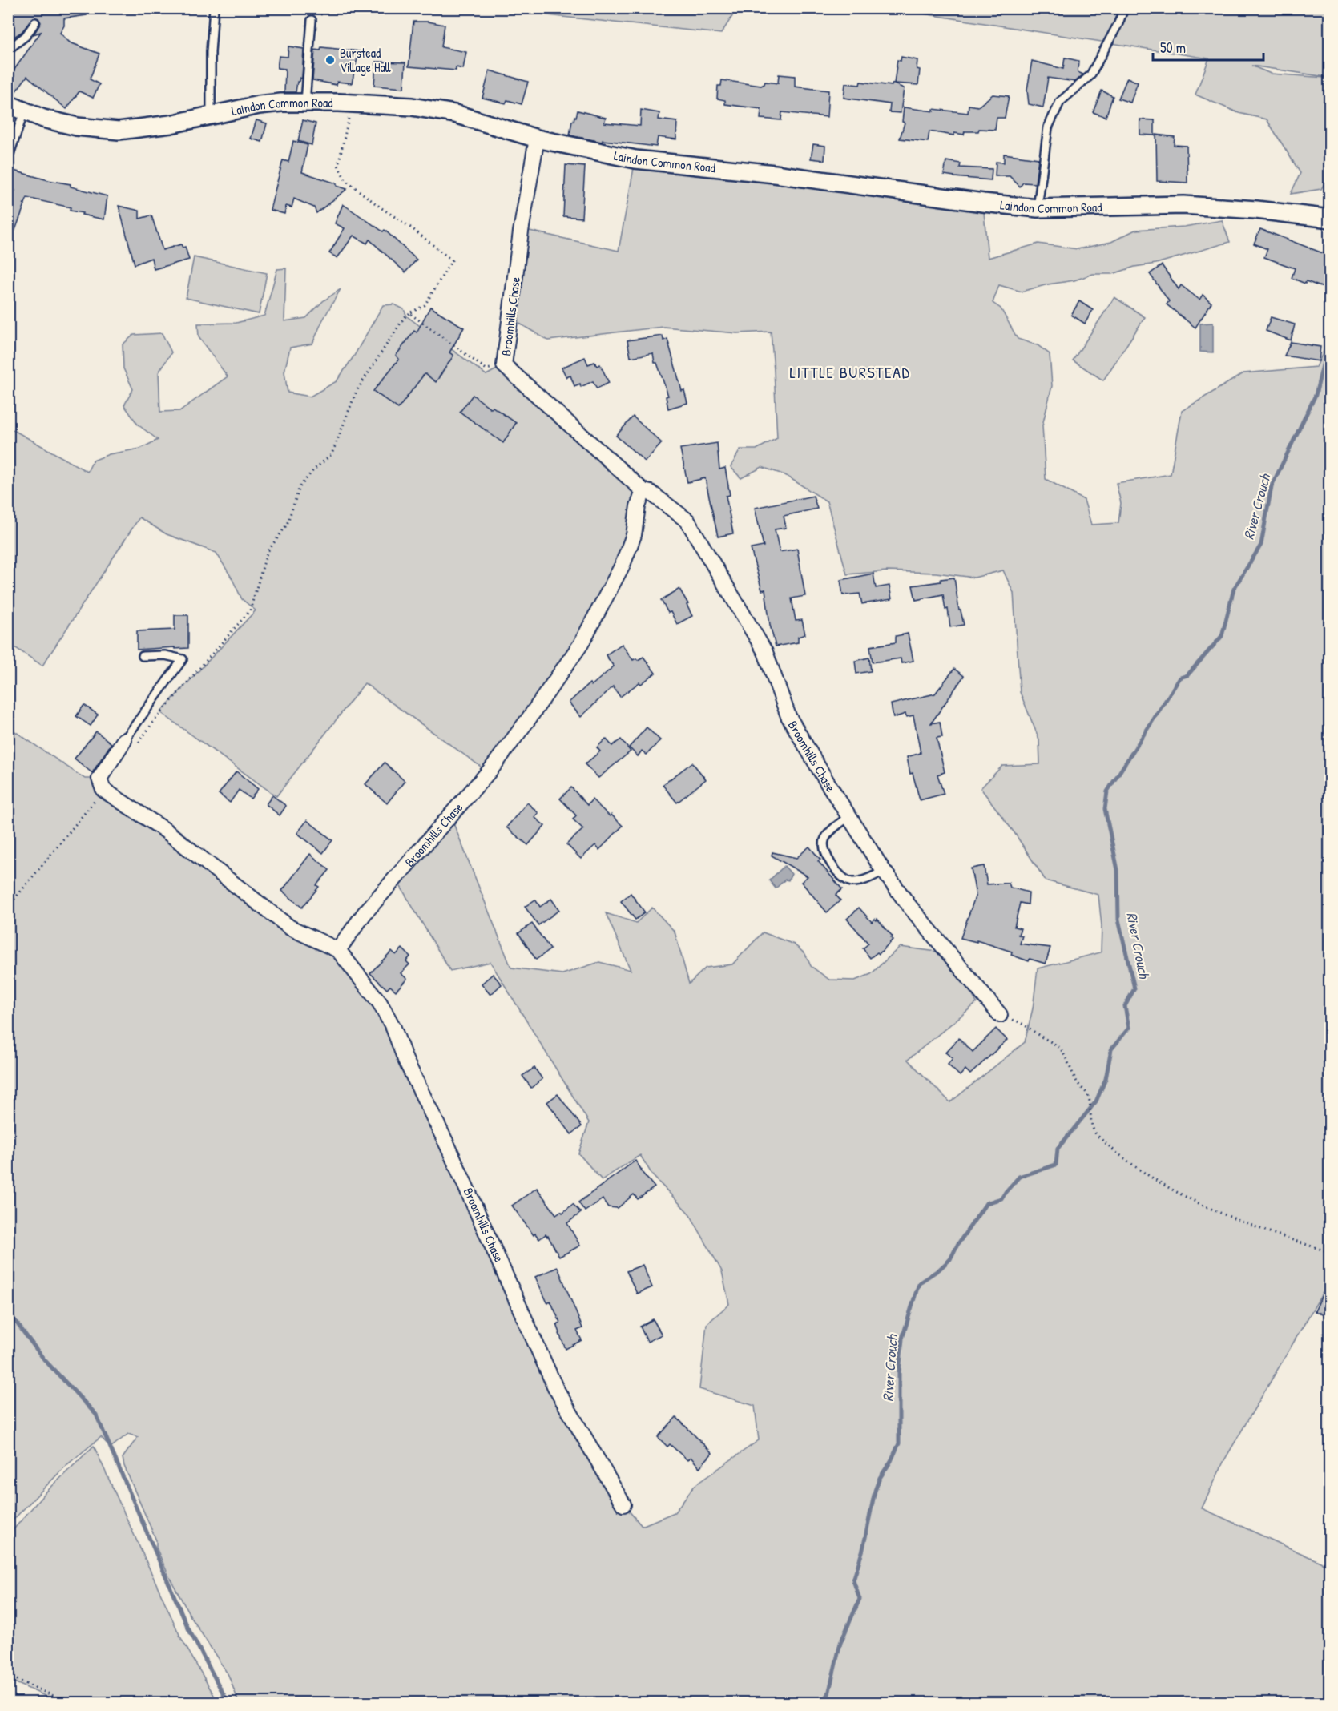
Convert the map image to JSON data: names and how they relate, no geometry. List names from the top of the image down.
{
  "streets": {
    "street": ["Laindon Common Road", "Broomhills Chase"]
  },
  "crossings": [
    ["Laindon Common Road", "Broomhills Chase"]
  ],
  "districts": ["LITTLE BURSTEAD"],
  "water": ["River Crouch"],
  "places": ["Burstead Village Hall"],
  "scale_bar": "50 m"
}
